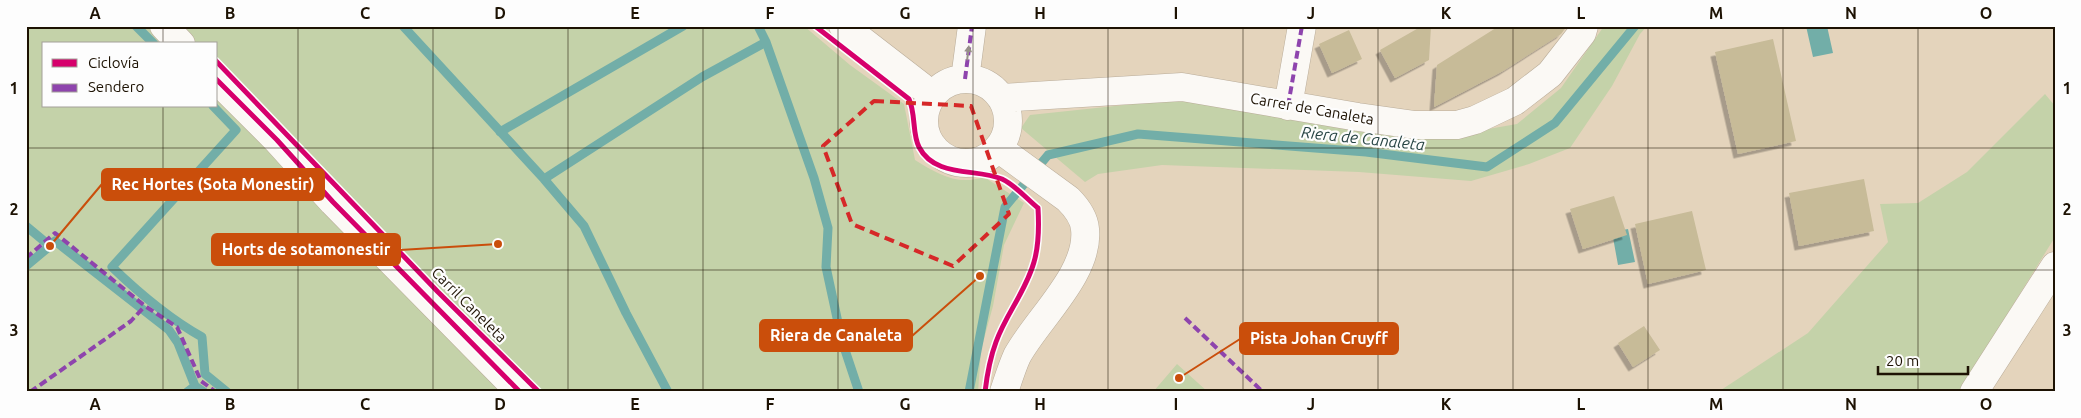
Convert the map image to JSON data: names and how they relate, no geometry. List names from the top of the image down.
{
  "streets": {
    "street": ["Carrer de Canaleta"],
    "cycle path": ["Carril Caneleta"]
  },
  "water": ["Riera de Canaleta"],
  "places": [
    "Horts de sotamonestir",
    "Rec Hortes (Sota Monestir)",
    "Riera de Canaleta",
    "Pista Johan Cruyff"
  ],
  "legend": ["Ciclovía", "Sendero"],
  "scale_bar": "20 m",
  "grid": {
    "columns": [
      "A",
      "B",
      "C",
      "D",
      "E",
      "F",
      "G",
      "H",
      "I",
      "J",
      "K",
      "L",
      "M",
      "N",
      "O"
    ],
    "rows": ["1", "2", "3"]
  }
}
